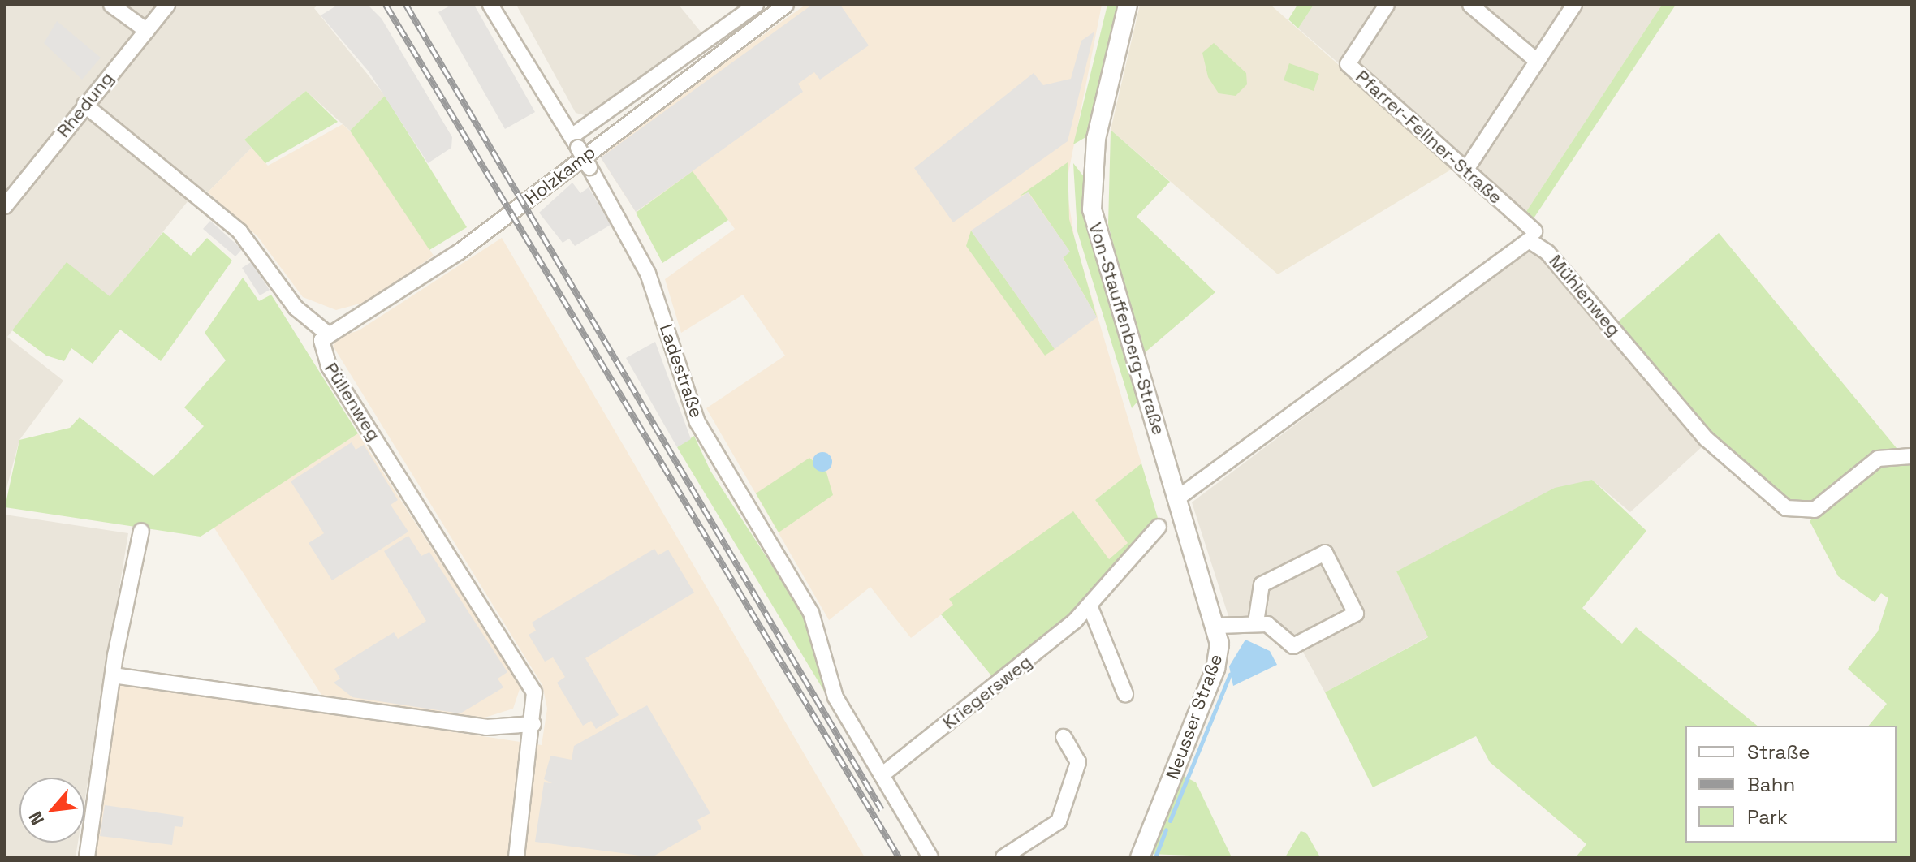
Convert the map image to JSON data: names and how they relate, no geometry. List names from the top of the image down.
{
  "streets": {
    "street": [
      "Rhedung",
      "Pfarrer-Fellner-Straße",
      "Holzkamp",
      "Mühlenweg",
      "Von-Stauffenberg-Straße",
      "Ladestraße",
      "Püllenweg",
      "Kriegersweg",
      "Neusser Straße"
    ]
  },
  "crossings": [
    ["Holzkamp", "Ladestraße"],
    ["Holzkamp", "Püllenweg"],
    ["Mühlenweg", "Von-Stauffenberg-Straße"],
    ["Mühlenweg", "Neusser Straße"],
    ["Von-Stauffenberg-Straße", "Neusser Straße"],
    ["Ladestraße", "Kriegersweg"]
  ],
  "legend": ["Straße", "Bahn", "Park"],
  "north": "bottom left"
}
